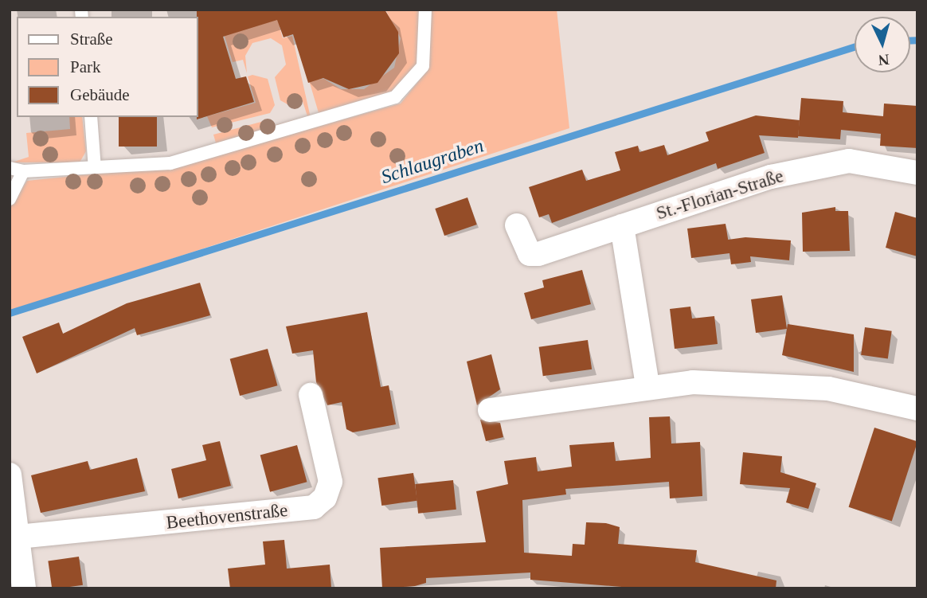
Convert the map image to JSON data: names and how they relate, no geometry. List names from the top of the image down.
{
  "streets": {
    "street": ["St.-Florian-Straße", "Beethovenstraße"]
  },
  "water": ["Schlaugraben"],
  "legend": ["Straße", "Park", "Gebäude"],
  "north": "bottom"
}
